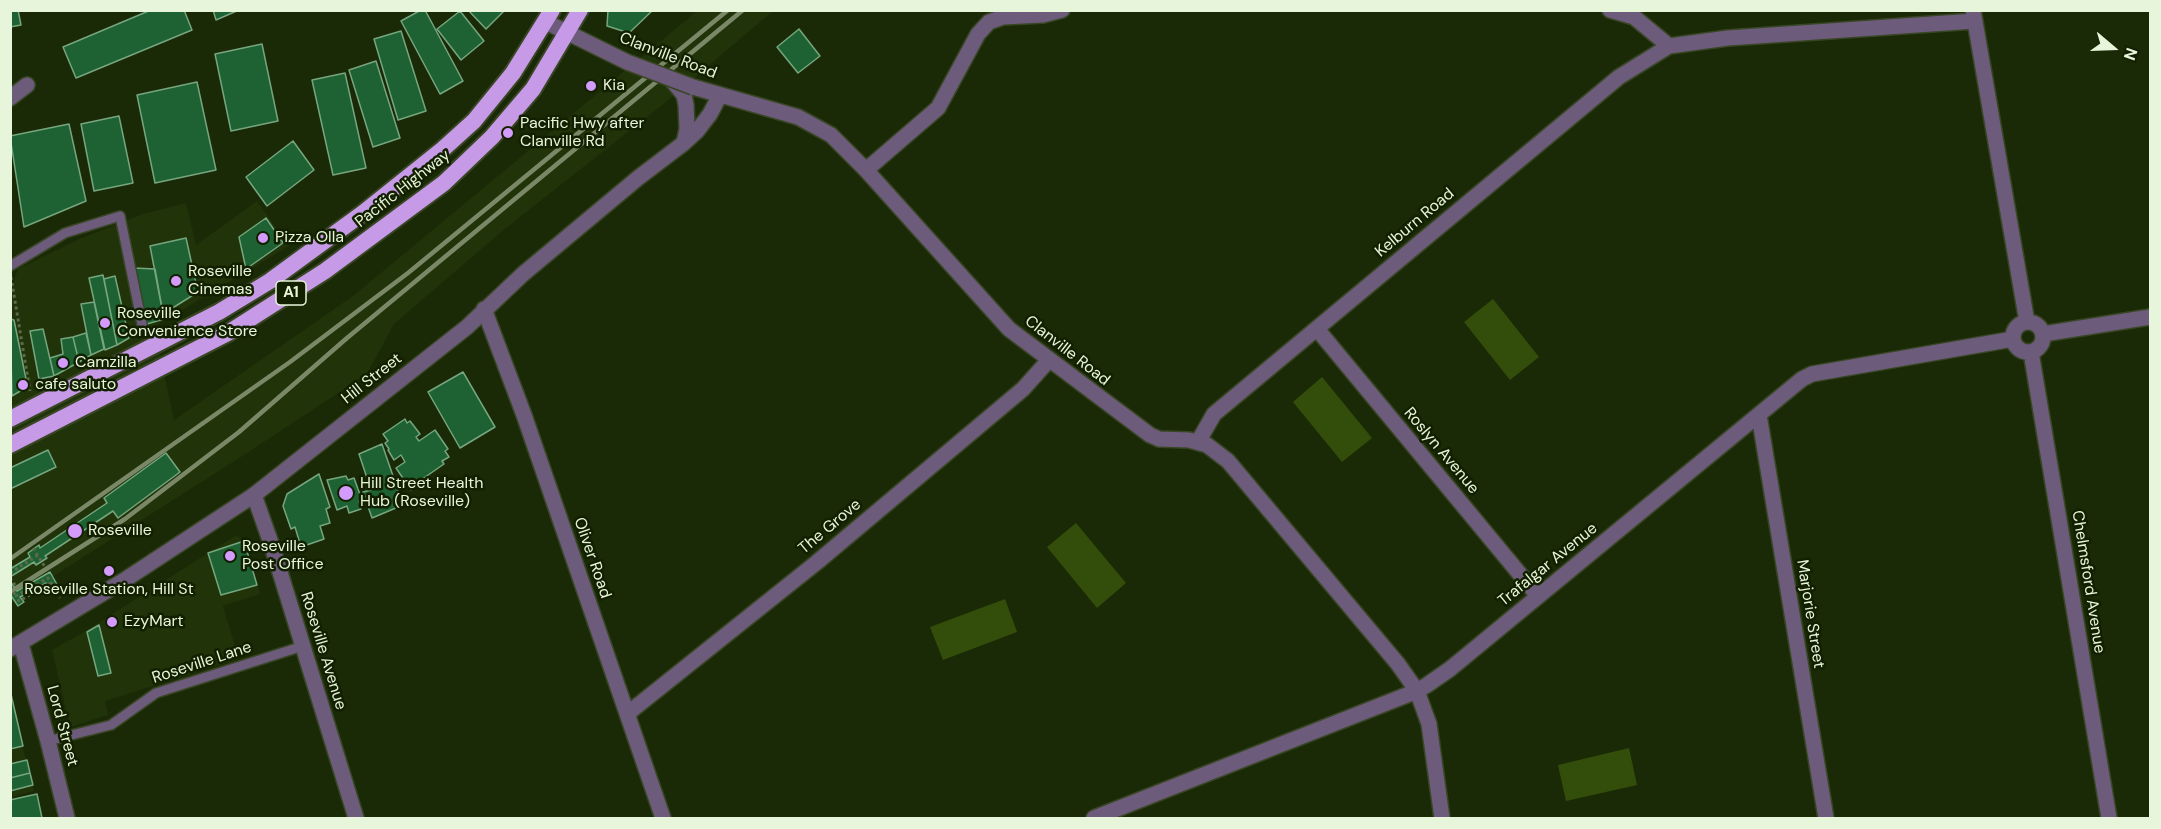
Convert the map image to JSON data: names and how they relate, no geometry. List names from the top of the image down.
{
  "streets": {
    "highway": ["Pacific Highway", "A1"],
    "street": [
      "Clanville Road",
      "Kelburn Road",
      "Hill Street",
      "Roslyn Avenue",
      "The Grove",
      "Oliver Road",
      "Trafalgar Avenue",
      "Chelmsford Avenue",
      "Marjorie Street",
      "Roseville Avenue",
      "Lord Street"
    ],
    "lane": ["Roseville Lane"]
  },
  "crossings": [
    ["Clanville Road", "Pacific Highway"],
    ["Clanville Road", "Kelburn Road"],
    ["Clanville Road", "Hill Street"],
    ["Clanville Road", "The Grove"],
    ["Clanville Road", "Trafalgar Avenue"],
    ["Kelburn Road", "Roslyn Avenue"],
    ["Hill Street", "Oliver Road"],
    ["Hill Street", "Roseville Avenue"],
    ["Hill Street", "Lord Street"],
    ["Roslyn Avenue", "Trafalgar Avenue"],
    ["The Grove", "Oliver Road"],
    ["Trafalgar Avenue", "Chelmsford Avenue"],
    ["Trafalgar Avenue", "Marjorie Street"],
    ["Roseville Avenue", "Roseville Lane"],
    ["Roseville Lane", "Lord Street"]
  ],
  "places": [
    "Kia",
    "Pacific Hwy after Clanville Rd",
    "Pizza Olla",
    "Roseville Cinemas",
    "Roseville Convenience Store",
    "Camzilla",
    "cafe saluto",
    "Hill Street Health Hub (Roseville)",
    "Roseville",
    "Roseville Post Office",
    "Roseville Station, Hill St",
    "EzyMart"
  ],
  "north": "right"
}
